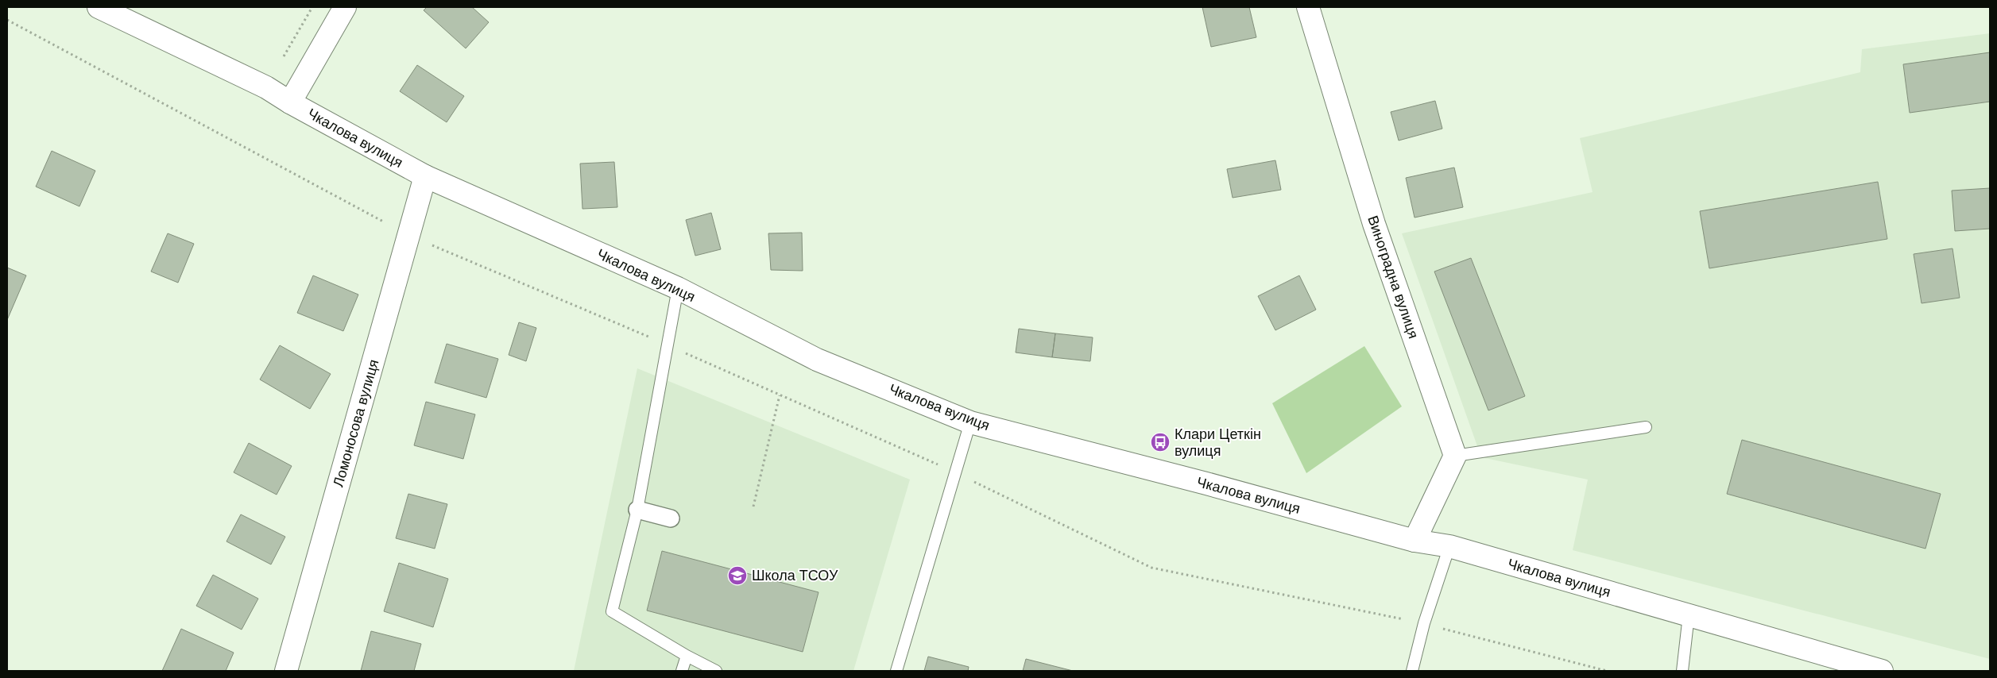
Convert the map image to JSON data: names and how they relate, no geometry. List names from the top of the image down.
{
  "streets": {
    "main road": ["Чкалова вулиця", "Виноградна вулиця", "Ломоносова вулиця"]
  },
  "crossings": [
    ["Чкалова вулиця", "Ломоносова вулиця"]
  ],
  "places": {
    "bus stop": ["Клари Цеткін вулиця"],
    "school or university": ["Школа ТСОУ"]
  }
}
